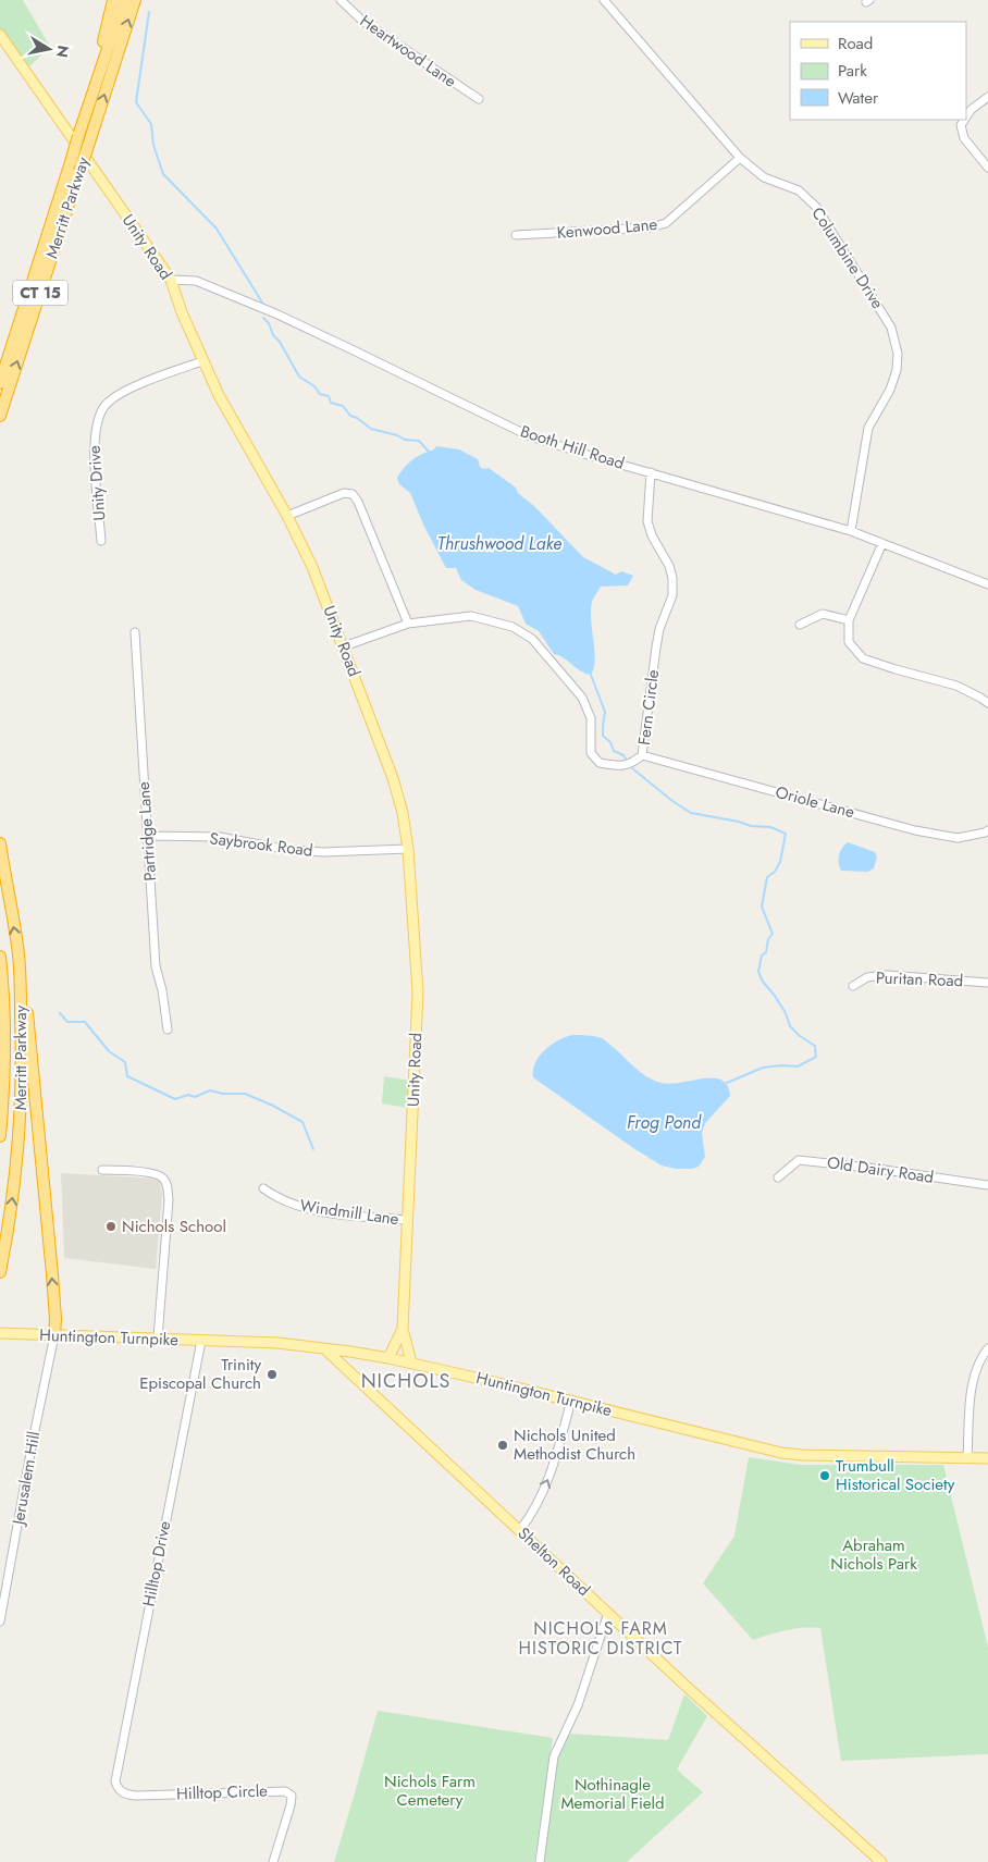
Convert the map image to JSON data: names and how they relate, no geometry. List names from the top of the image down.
{
  "streets": {
    "highway": ["Merritt Parkway", "CT 15"],
    "main road": ["Unity Road", "Huntington Turnpike", "Shelton Road"],
    "street": [
      "Heartwood Lane",
      "Kenwood Lane",
      "Columbine Drive",
      "Booth Hill Road",
      "Unity Drive",
      "Fern Circle",
      "Oriole Lane",
      "Partridge Lane",
      "Saybrook Road",
      "Puritan Road",
      "Old Dairy Road",
      "Windmill Lane",
      "Jerusalem Hill",
      "Hilltop Drive",
      "Hilltop Circle"
    ]
  },
  "crossings": [
    ["Kenwood Lane", "Columbine Drive"],
    ["Unity Road", "Booth Hill Road"],
    ["Unity Road", "Unity Drive"],
    ["Unity Road", "Fern Circle"],
    ["Unity Road", "Saybrook Road"],
    ["Unity Road", "Windmill Lane"],
    ["Unity Road", "Huntington Turnpike"],
    ["Columbine Drive", "Booth Hill Road"],
    ["Booth Hill Road", "Fern Circle"],
    ["Fern Circle", "Oriole Lane"],
    ["Partridge Lane", "Saybrook Road"],
    ["Huntington Turnpike", "Jerusalem Hill"],
    ["Huntington Turnpike", "Shelton Road"],
    ["Huntington Turnpike", "Hilltop Drive"],
    ["Hilltop Drive", "Hilltop Circle"]
  ],
  "districts": ["NICHOLS", "NICHOLS FARM HISTORIC DISTRICT"],
  "water": ["Thrushwood Lake", "Frog Pond"],
  "parks": ["Abraham Nichols Park", "Nichols Farm Cemetery", "Nothinagle Memorial Field"],
  "places": [
    "Nichols School",
    "Trinity Episcopal Church",
    "Nichols United Methodist Church",
    "Trumbull Historical Society"
  ],
  "legend": ["Road", "Park", "Water"],
  "north": "right"
}
